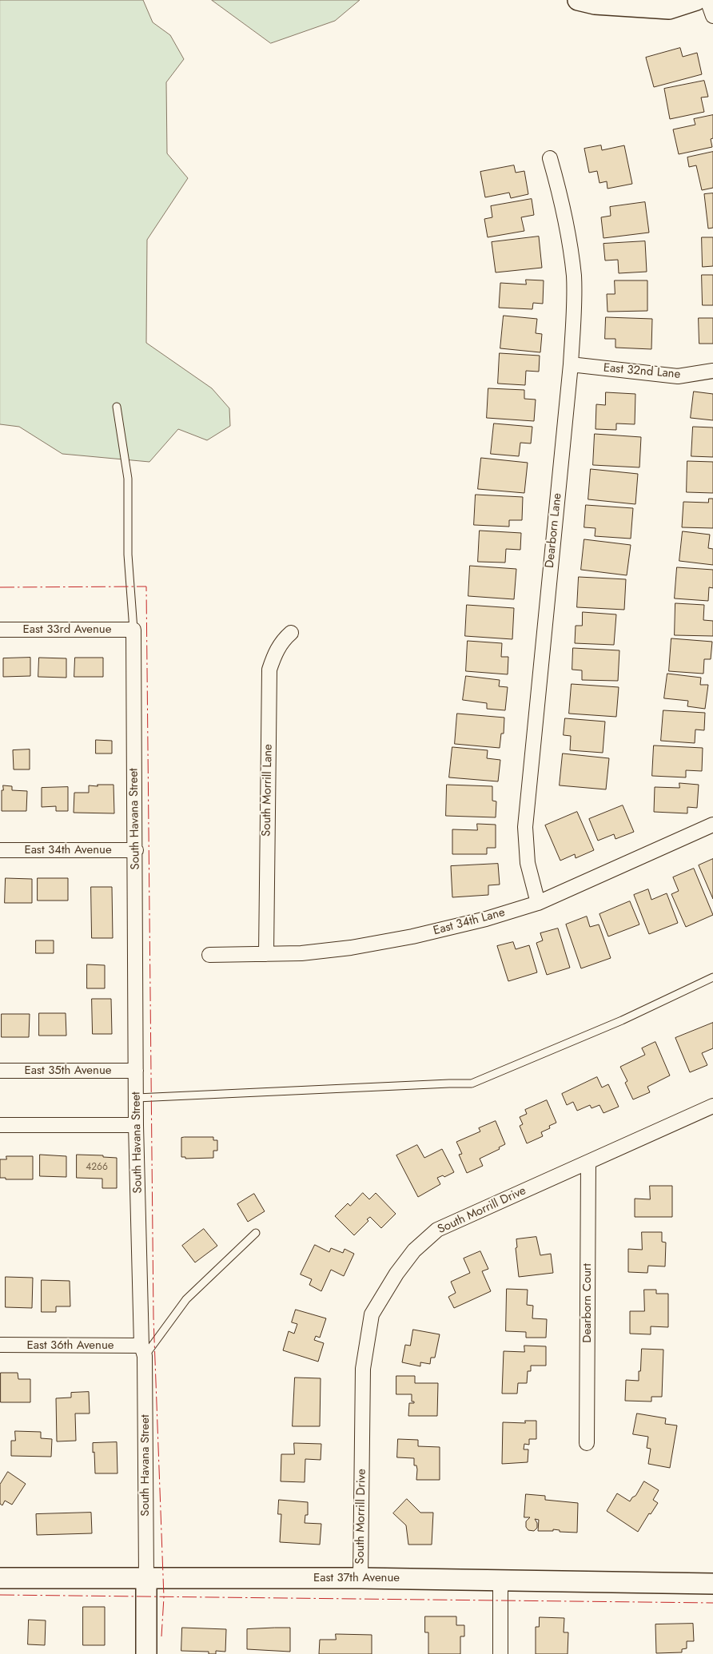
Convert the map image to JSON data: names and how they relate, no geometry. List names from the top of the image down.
{
  "streets": {
    "street": [
      "East 32nd Lane",
      "Dearborn Lane",
      "East 33rd Avenue",
      "South Morrill Lane",
      "South Havana Street",
      "East 34th Avenue",
      "East 34th Lane",
      "East 35th Avenue",
      "South Morrill Drive",
      "Dearborn Court",
      "East 36th Avenue",
      "East 37th Avenue"
    ]
  },
  "crossings": [
    ["East 32nd Lane", "Dearborn Lane"],
    ["Dearborn Lane", "East 34th Lane"],
    ["East 33rd Avenue", "South Havana Street"],
    ["South Morrill Lane", "East 34th Lane"],
    ["South Havana Street", "East 34th Avenue"],
    ["South Havana Street", "East 35th Avenue"],
    ["South Havana Street", "East 36th Avenue"],
    ["South Havana Street", "East 37th Avenue"],
    ["South Morrill Drive", "Dearborn Court"],
    ["South Morrill Drive", "East 37th Avenue"]
  ],
  "house_numbers": ["4266"]
}
